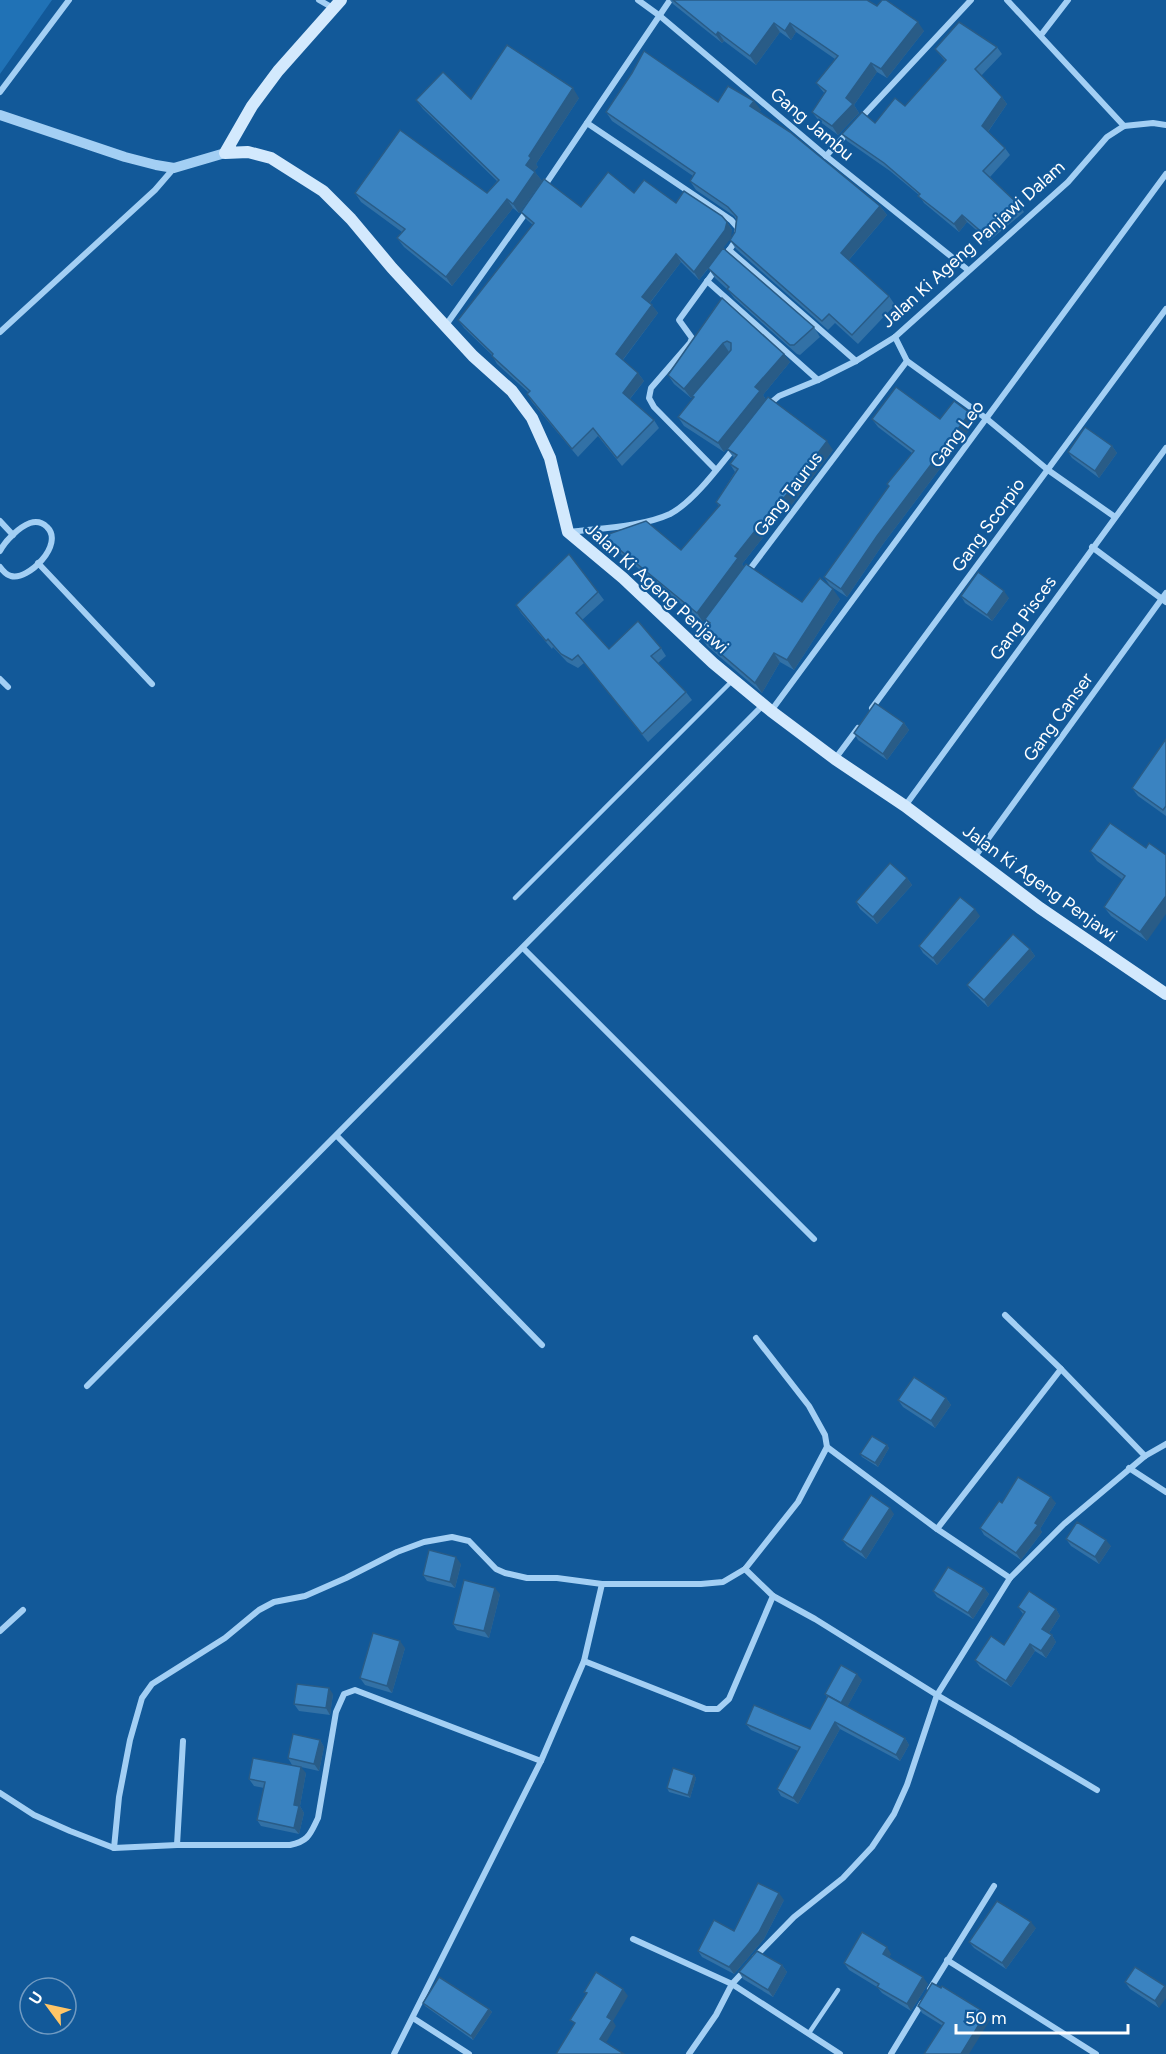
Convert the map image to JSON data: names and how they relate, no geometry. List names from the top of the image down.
{
  "streets": {
    "main road": ["Jalan Ki Ageng Penjawi"],
    "street": [
      "Gang Jambu",
      "Jalan Ki Ageng Panjawi Dalam",
      "Gang Leo",
      "Gang Taurus",
      "Gang Scorpio",
      "Gang Pisces",
      "Gang Canser"
    ]
  },
  "crossings": [
    ["Gang Jambu", "Jalan Ki Ageng Panjawi Dalam"],
    ["Gang Leo", "Jalan Ki Ageng Penjawi"],
    ["Jalan Ki Ageng Penjawi", "Gang Pisces"],
    ["Jalan Ki Ageng Penjawi", "Gang Canser"]
  ],
  "scale_bar": "50 m",
  "north": "top left"
}
